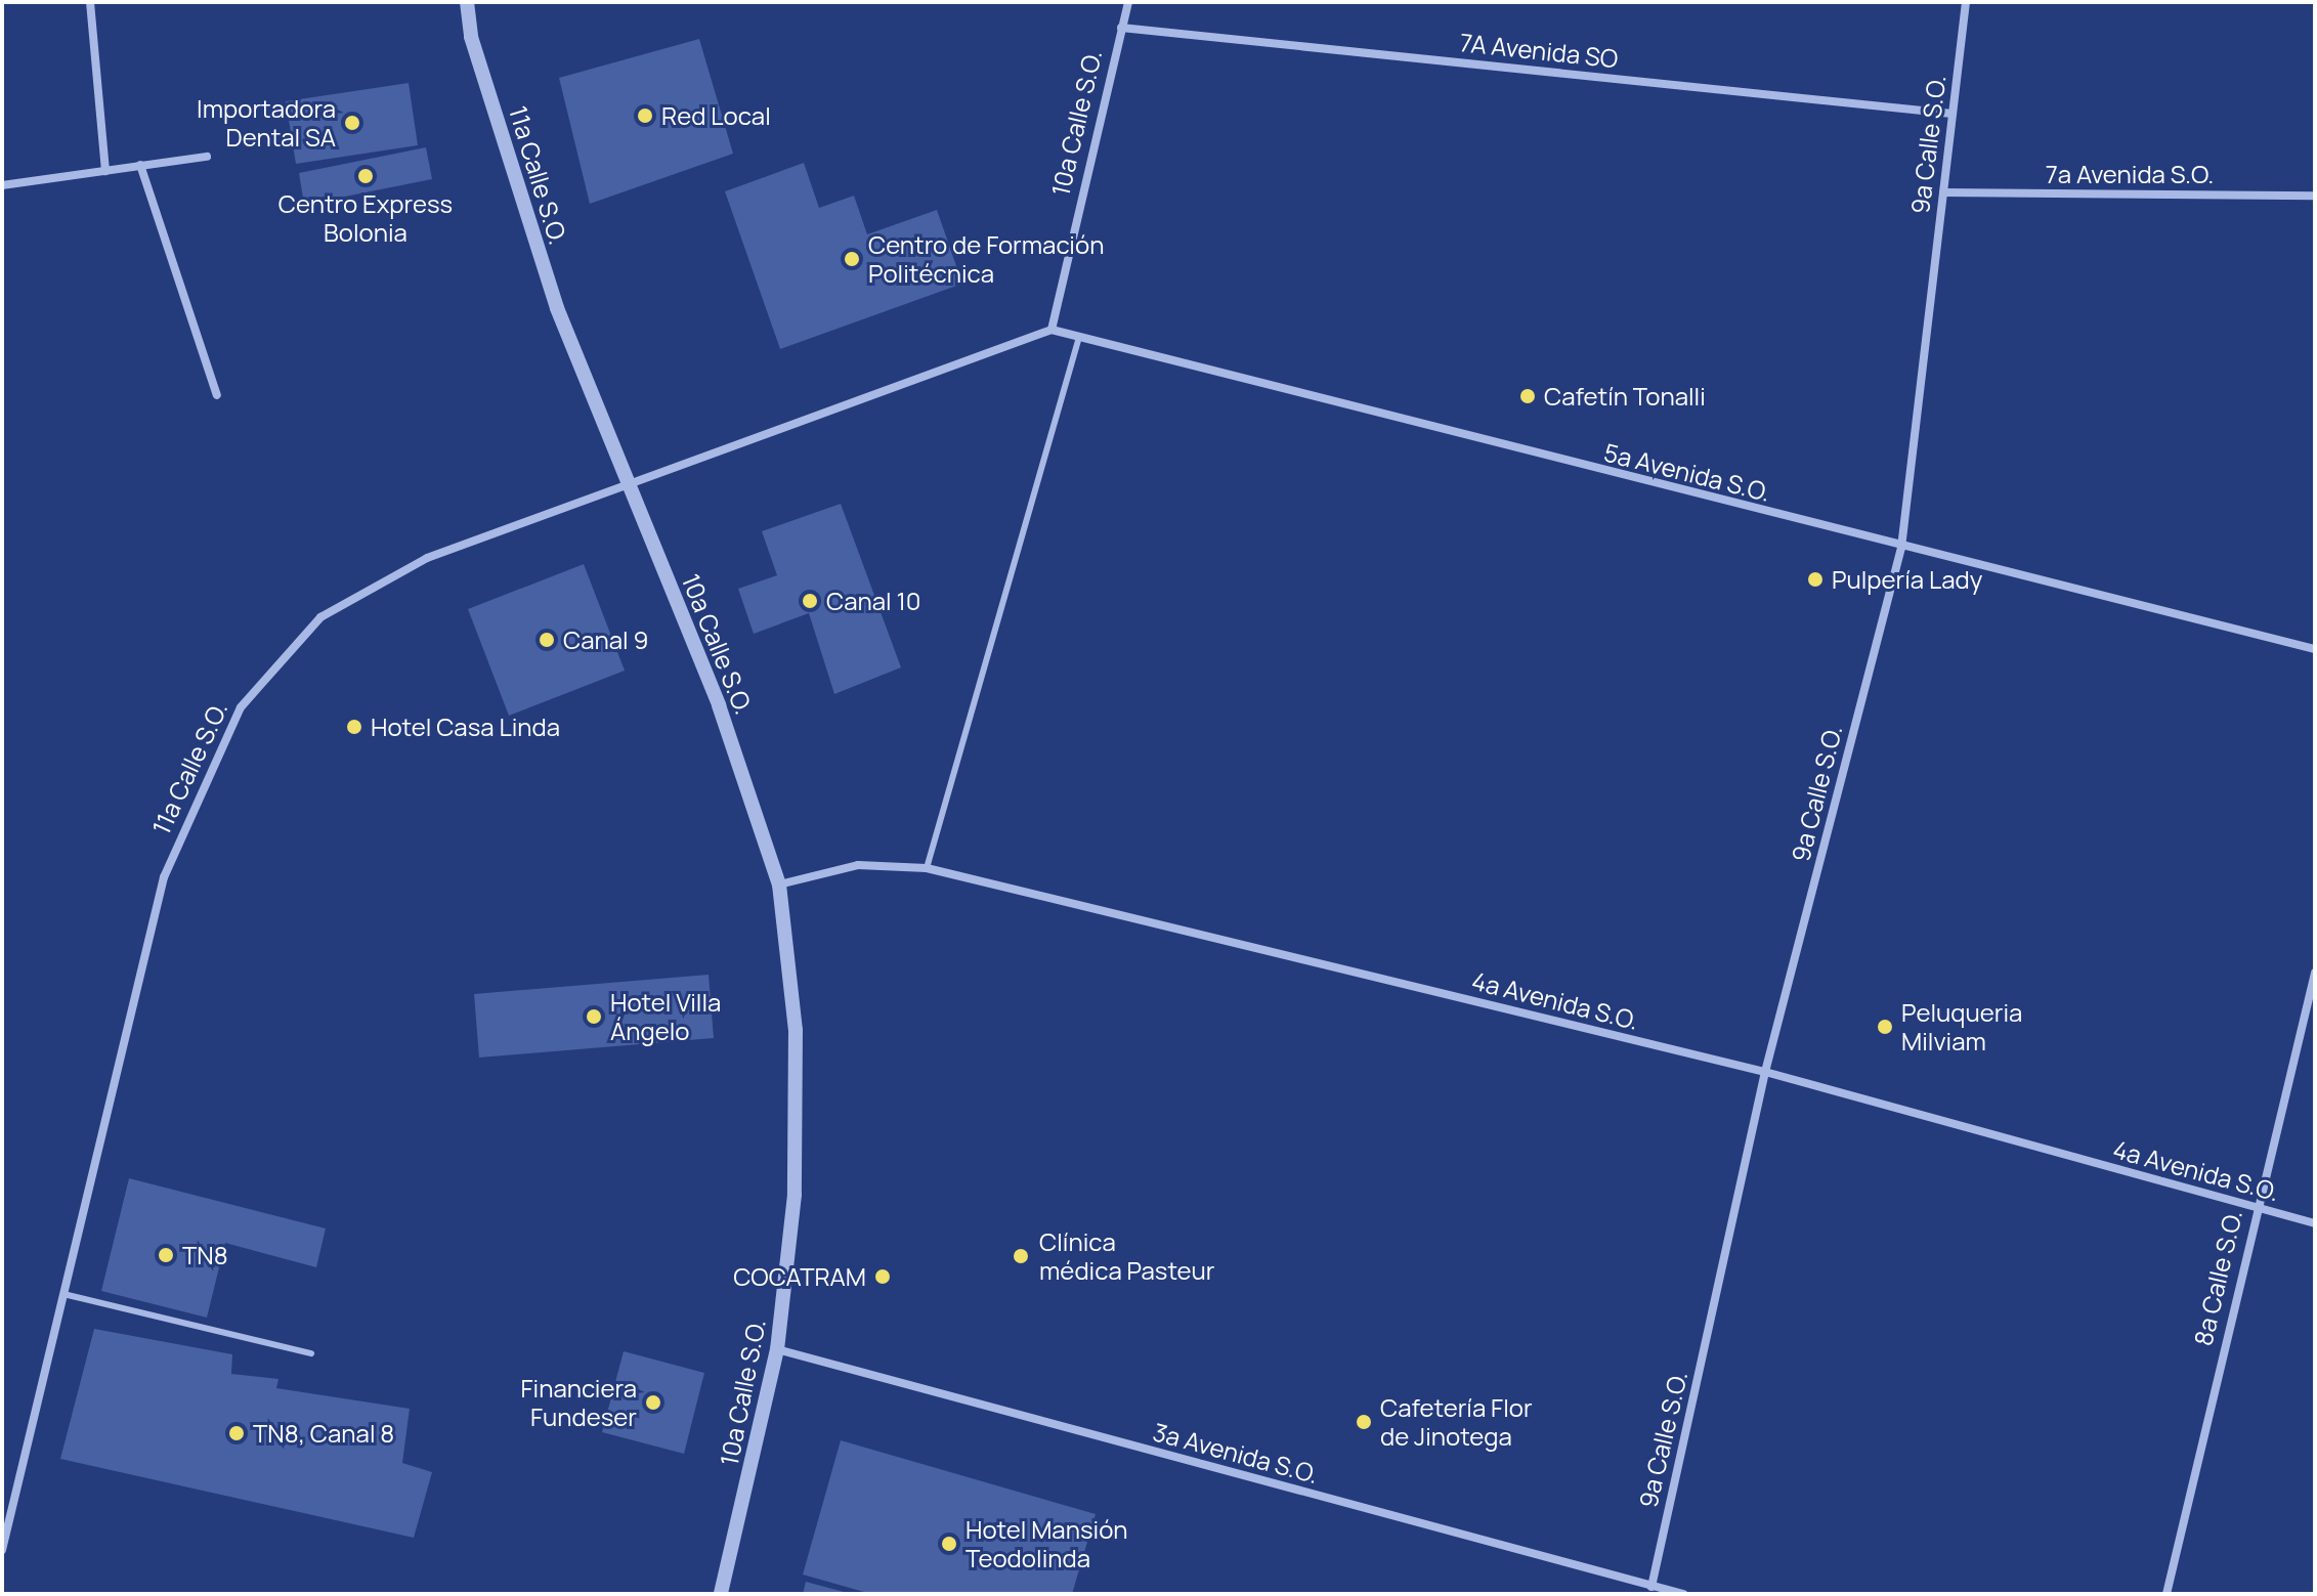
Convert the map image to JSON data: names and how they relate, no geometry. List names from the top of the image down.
{
  "streets": {
    "street": [
      "7A Avenida SO",
      "10a Calle S.O.",
      "9a Calle S.O.",
      "7a Avenida S.O.",
      "11a Calle S.O.",
      "5a Avenida S.O.",
      "4a Avenida S.O.",
      "8a Calle S.O.",
      "3a Avenida S.O."
    ]
  },
  "crossings": [
    ["7A Avenida SO", "10a Calle S.O."],
    ["7A Avenida SO", "9a Calle S.O."],
    ["10a Calle S.O.", "11a Calle S.O."],
    ["10a Calle S.O.", "5a Avenida S.O."],
    ["10a Calle S.O.", "4a Avenida S.O."],
    ["10a Calle S.O.", "3a Avenida S.O."],
    ["9a Calle S.O.", "7a Avenida S.O."],
    ["9a Calle S.O.", "5a Avenida S.O."],
    ["9a Calle S.O.", "4a Avenida S.O."],
    ["9a Calle S.O.", "3a Avenida S.O."],
    ["4a Avenida S.O.", "8a Calle S.O."]
  ],
  "places": [
    "Red Local",
    "Importadora Dental SA",
    "Centro Express Bolonia",
    "Centro de Formación Politécnica",
    "Cafetín Tonalli",
    "Pulpería Lady",
    "Canal 10",
    "Canal 9",
    "Hotel Casa Linda",
    "Hotel Villa Ángelo",
    "Peluqueria Milviam",
    "TN8",
    "Clínica médica Pasteur",
    "COCATRAM",
    "Financiera Fundeser",
    "Cafetería Flor de Jinotega",
    "TN8, Canal 8",
    "Hotel Mansión Teodolinda"
  ]
}
